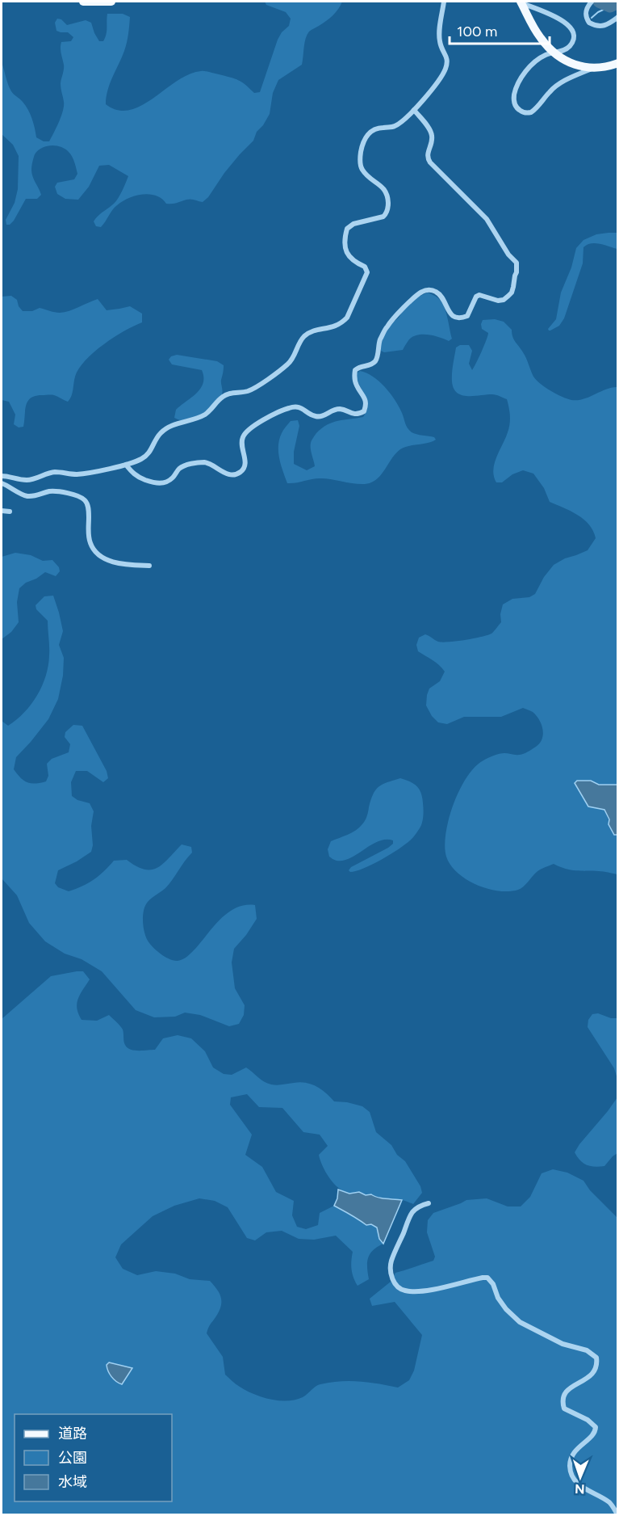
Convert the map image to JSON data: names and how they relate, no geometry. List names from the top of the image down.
{
  "legend": ["道路", "公園", "水域"],
  "scale_bar": "100 m",
  "north": "bottom"
}
